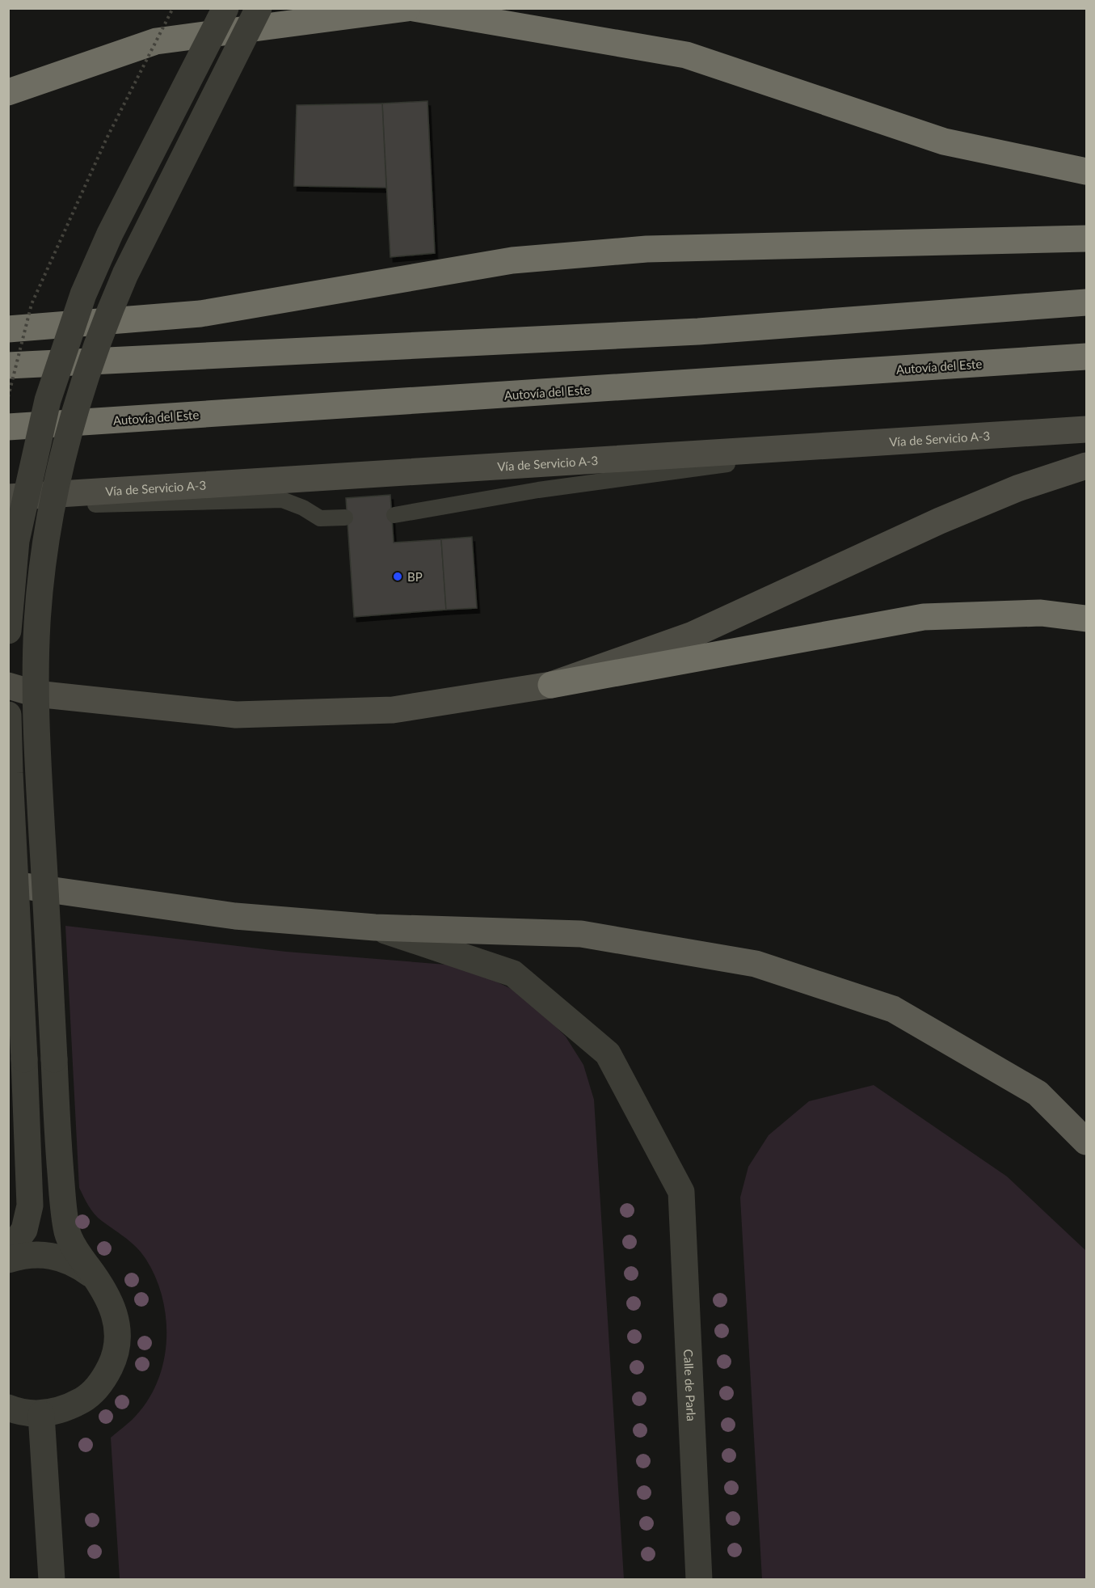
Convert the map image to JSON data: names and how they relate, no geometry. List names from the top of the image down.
{
  "streets": {
    "highway": ["Autovía del Este"],
    "main road": ["Vía de Servicio A-3"],
    "street": ["Calle de Parla"]
  },
  "places": ["BP"]
}
